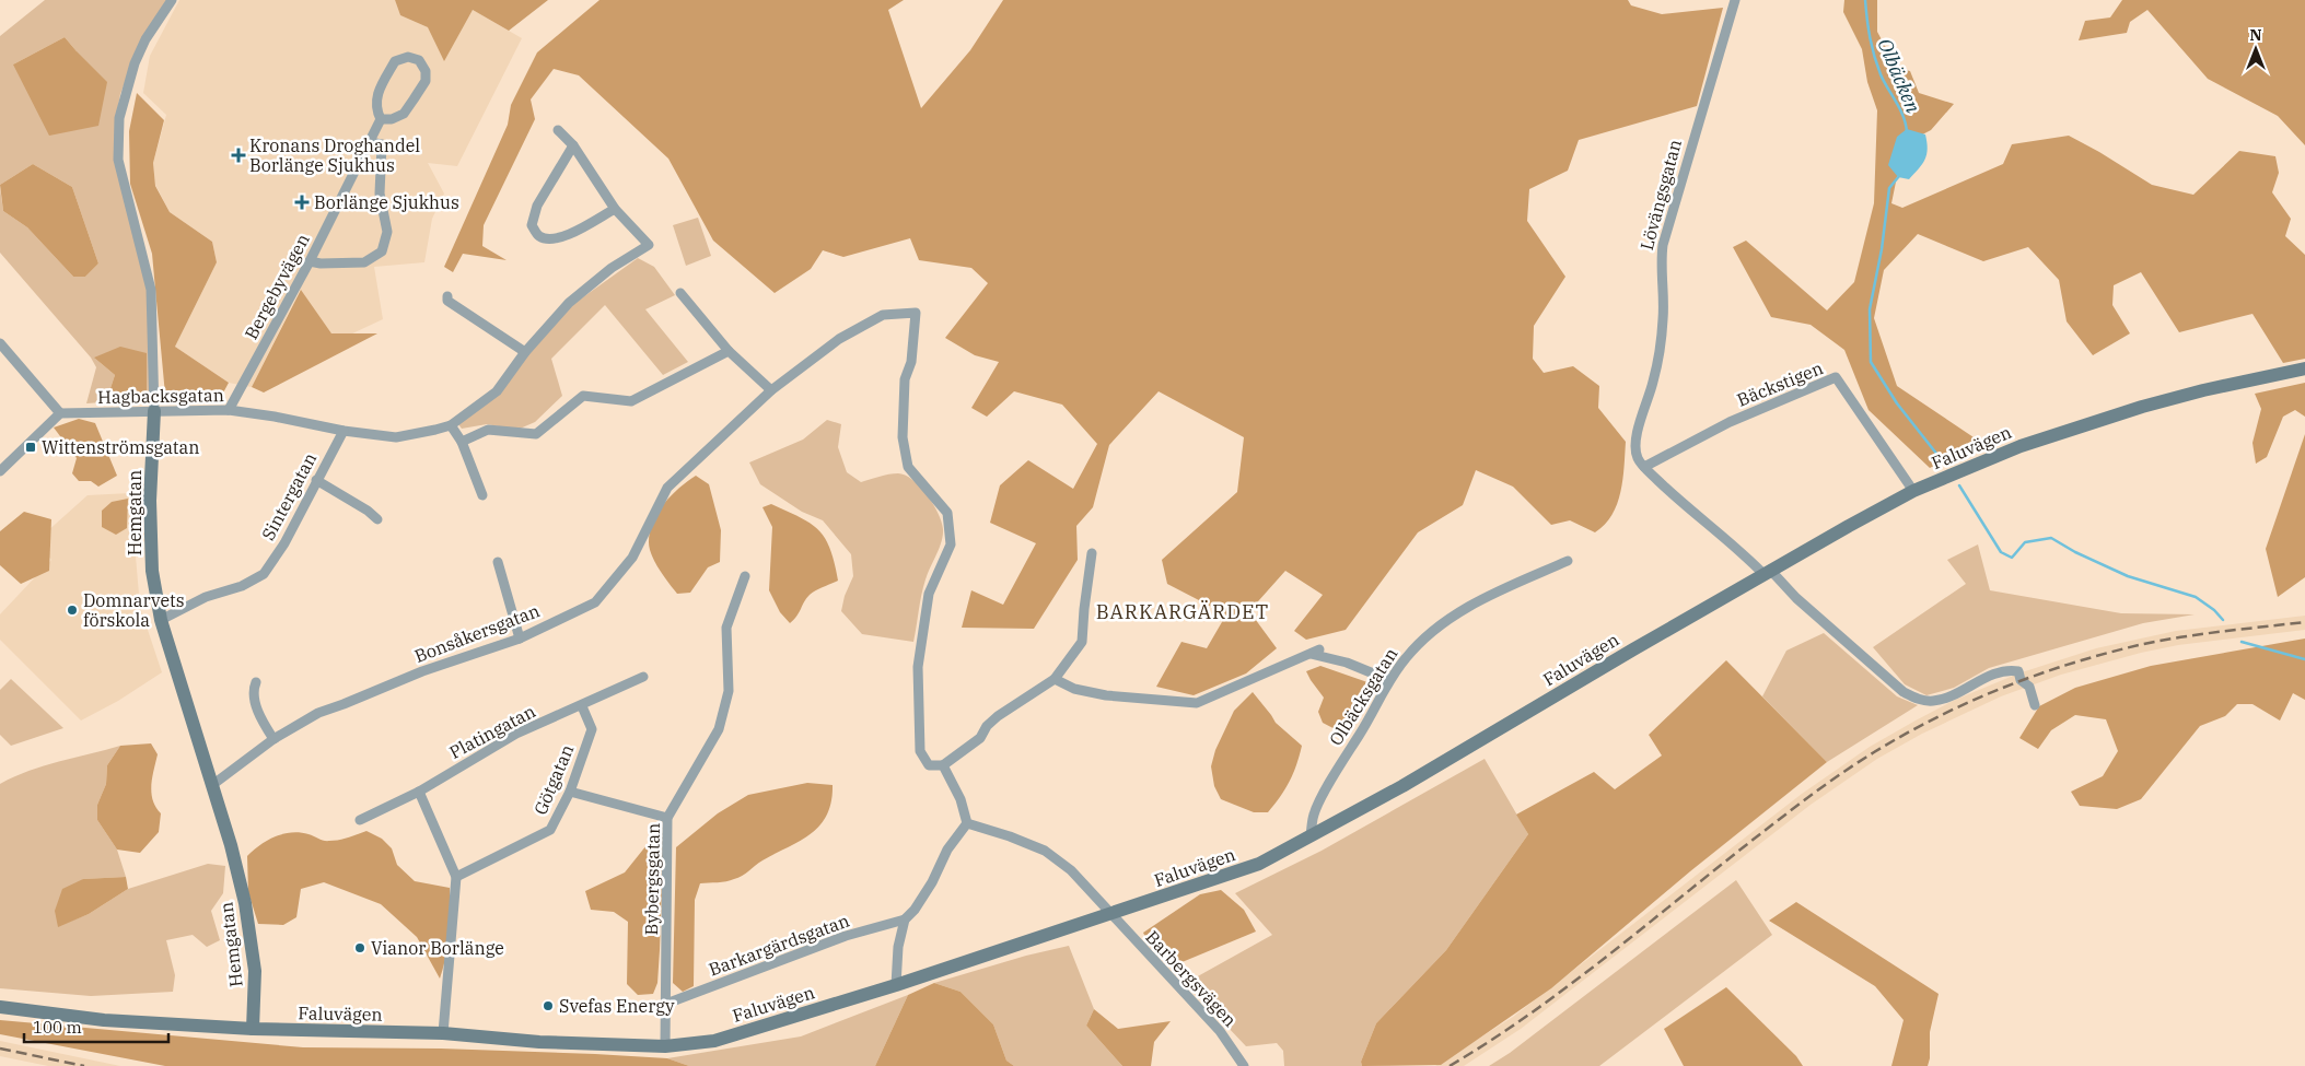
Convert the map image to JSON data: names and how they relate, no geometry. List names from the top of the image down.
{
  "streets": {
    "street": [
      "Lövängsgatan",
      "Bergebyvägen",
      "Bäckstigen",
      "Hagbacksgatan",
      "Faluvägen",
      "Sintergatan",
      "Hemgatan",
      "Bonsåkersgatan",
      "Olbäcksgatan",
      "Platingatan",
      "Götgatan",
      "Bybergsgatan",
      "Barkargärdsgatan",
      "Barbergsvägen"
    ]
  },
  "crossings": [
    ["Lövängsgatan", "Bäckstigen"],
    ["Lövängsgatan", "Faluvägen"],
    ["Bergebyvägen", "Hagbacksgatan"],
    ["Bäckstigen", "Faluvägen"],
    ["Hagbacksgatan", "Sintergatan"],
    ["Hagbacksgatan", "Hemgatan"],
    ["Faluvägen", "Hemgatan"],
    ["Faluvägen", "Olbäcksgatan"],
    ["Faluvägen", "Barbergsvägen"],
    ["Sintergatan", "Hemgatan"],
    ["Hemgatan", "Bonsåkersgatan"],
    ["Platingatan", "Götgatan"],
    ["Bybergsgatan", "Barkargärdsgatan"]
  ],
  "districts": ["BARKARGÄRDET"],
  "water": ["Olbäcken"],
  "places": {
    "health": ["Kronans Droghandel Borlänge Sjukhus", "Borlänge Sjukhus"],
    "transit": ["Wittenströmsgatan"],
    "other": ["Domnarvets förskola", "Vianor Borlänge", "Svefas Energy"]
  },
  "scale_bar": "100 m",
  "north": "top"
}
